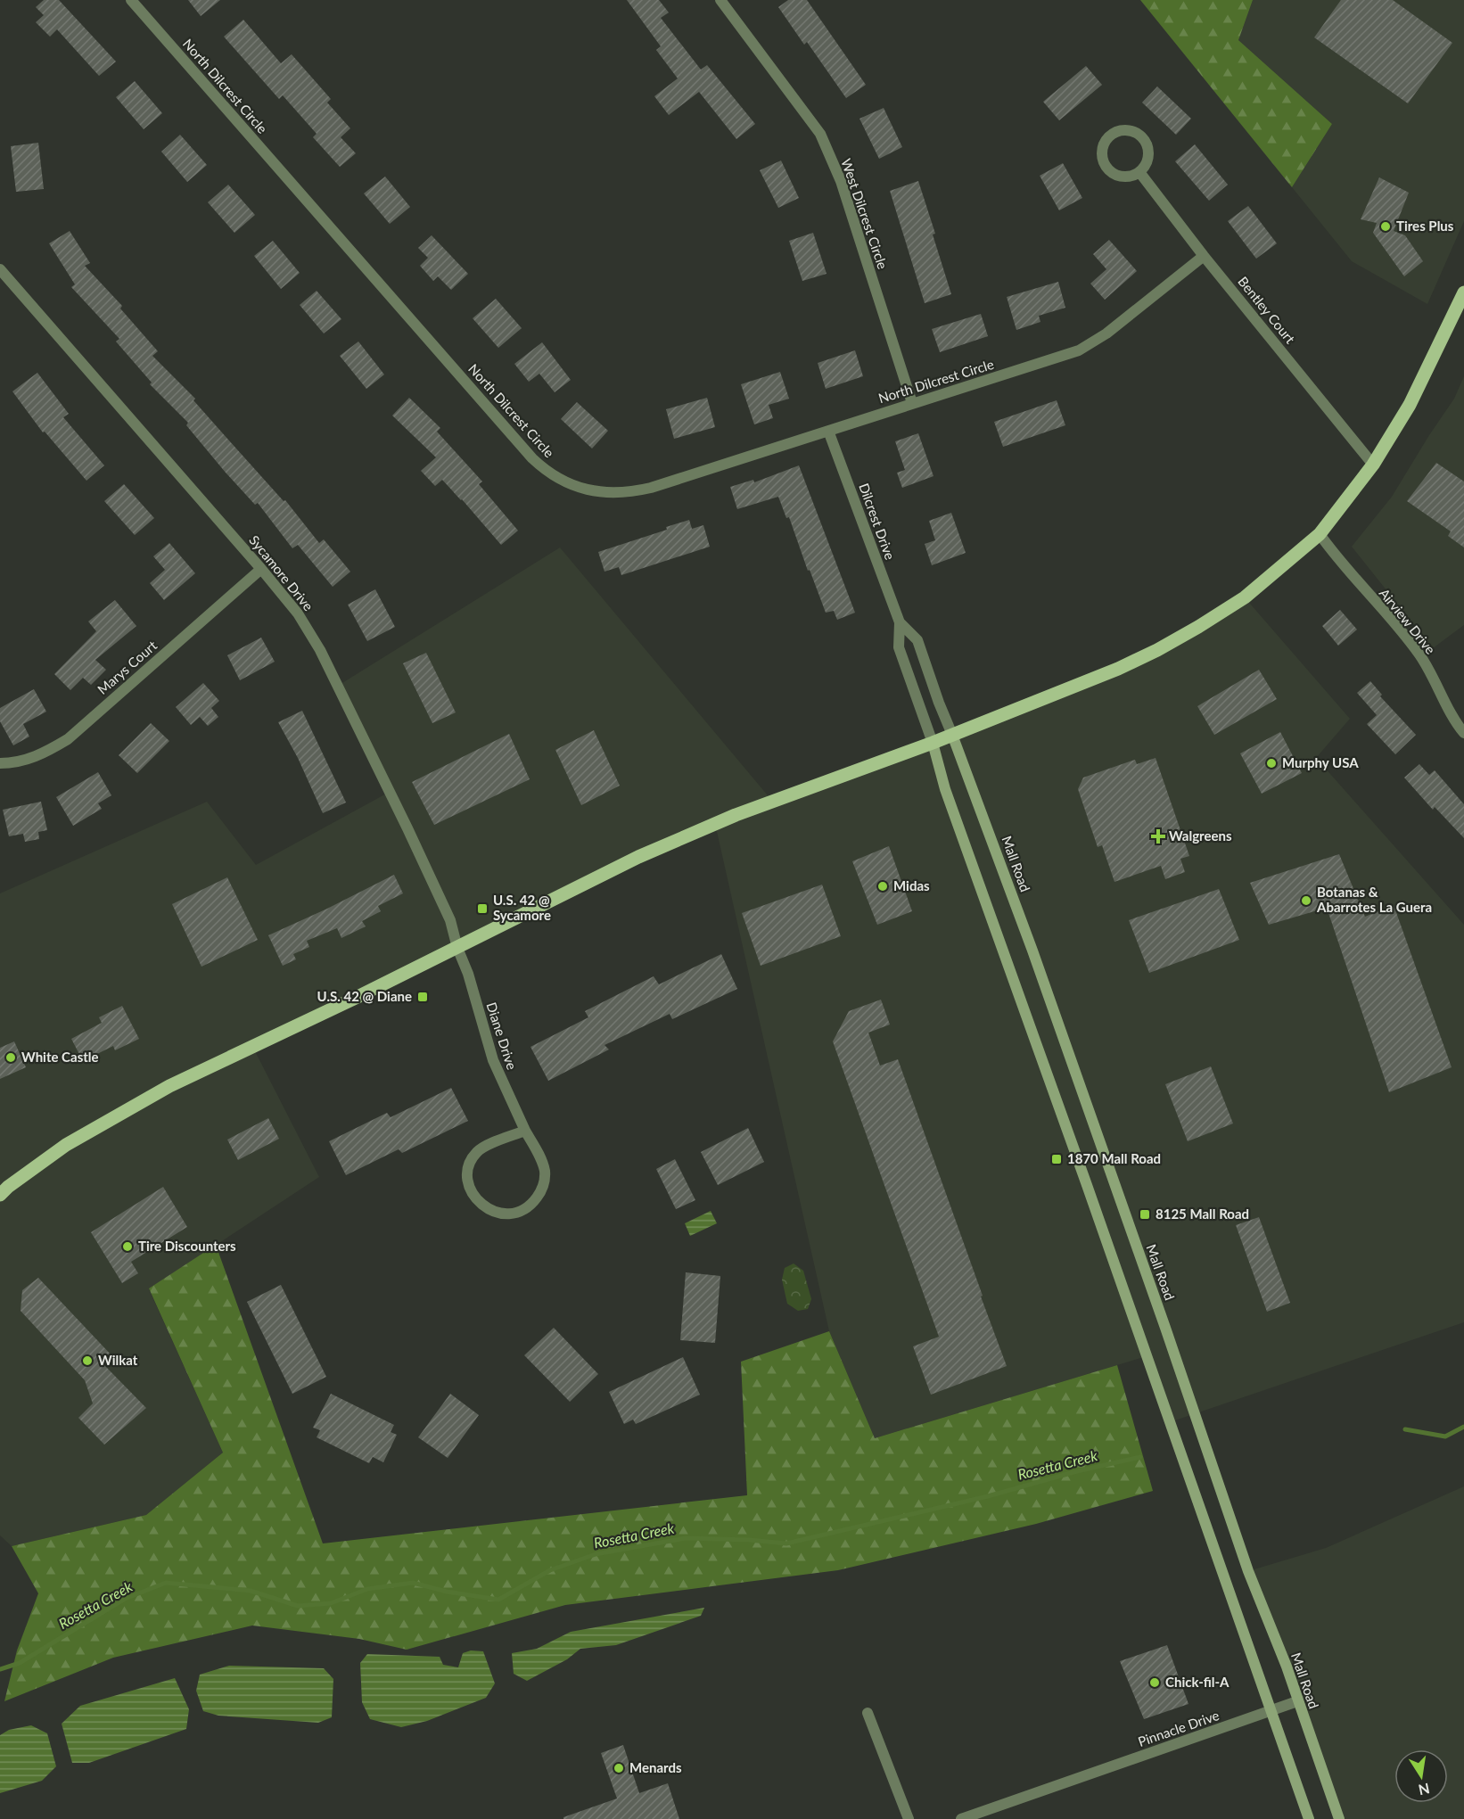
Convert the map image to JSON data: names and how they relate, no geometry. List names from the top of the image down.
{
  "streets": {
    "main road": ["Mall Road"],
    "street": [
      "North Dilcrest Circle",
      "West Dilcrest Circle",
      "Bentley Court",
      "Dilcrest Drive",
      "Sycamore Drive",
      "Airview Drive",
      "Marys Court",
      "Diane Drive",
      "Pinnacle Drive"
    ]
  },
  "crossings": [
    ["North Dilcrest Circle", "West Dilcrest Circle"],
    ["North Dilcrest Circle", "Bentley Court"],
    ["North Dilcrest Circle", "Dilcrest Drive"],
    ["Dilcrest Drive", "Mall Road"],
    ["Sycamore Drive", "Marys Court"],
    ["Sycamore Drive", "Diane Drive"],
    ["Mall Road", "Pinnacle Drive"]
  ],
  "water": ["Rosetta Creek"],
  "places": {
    "other": [
      "Tires Plus",
      "Murphy USA",
      "Midas",
      "Botanas & Abarrotes La Guera",
      "White Castle",
      "Tire Discounters",
      "Wilkat",
      "Chick-fil-A",
      "Menards"
    ],
    "health": ["Walgreens"],
    "transit": [
      "U.S. 42 @ Sycamore",
      "U.S. 42 @ Diane",
      "1870 Mall Road",
      "8125 Mall Road"
    ]
  },
  "north": "bottom"
}
